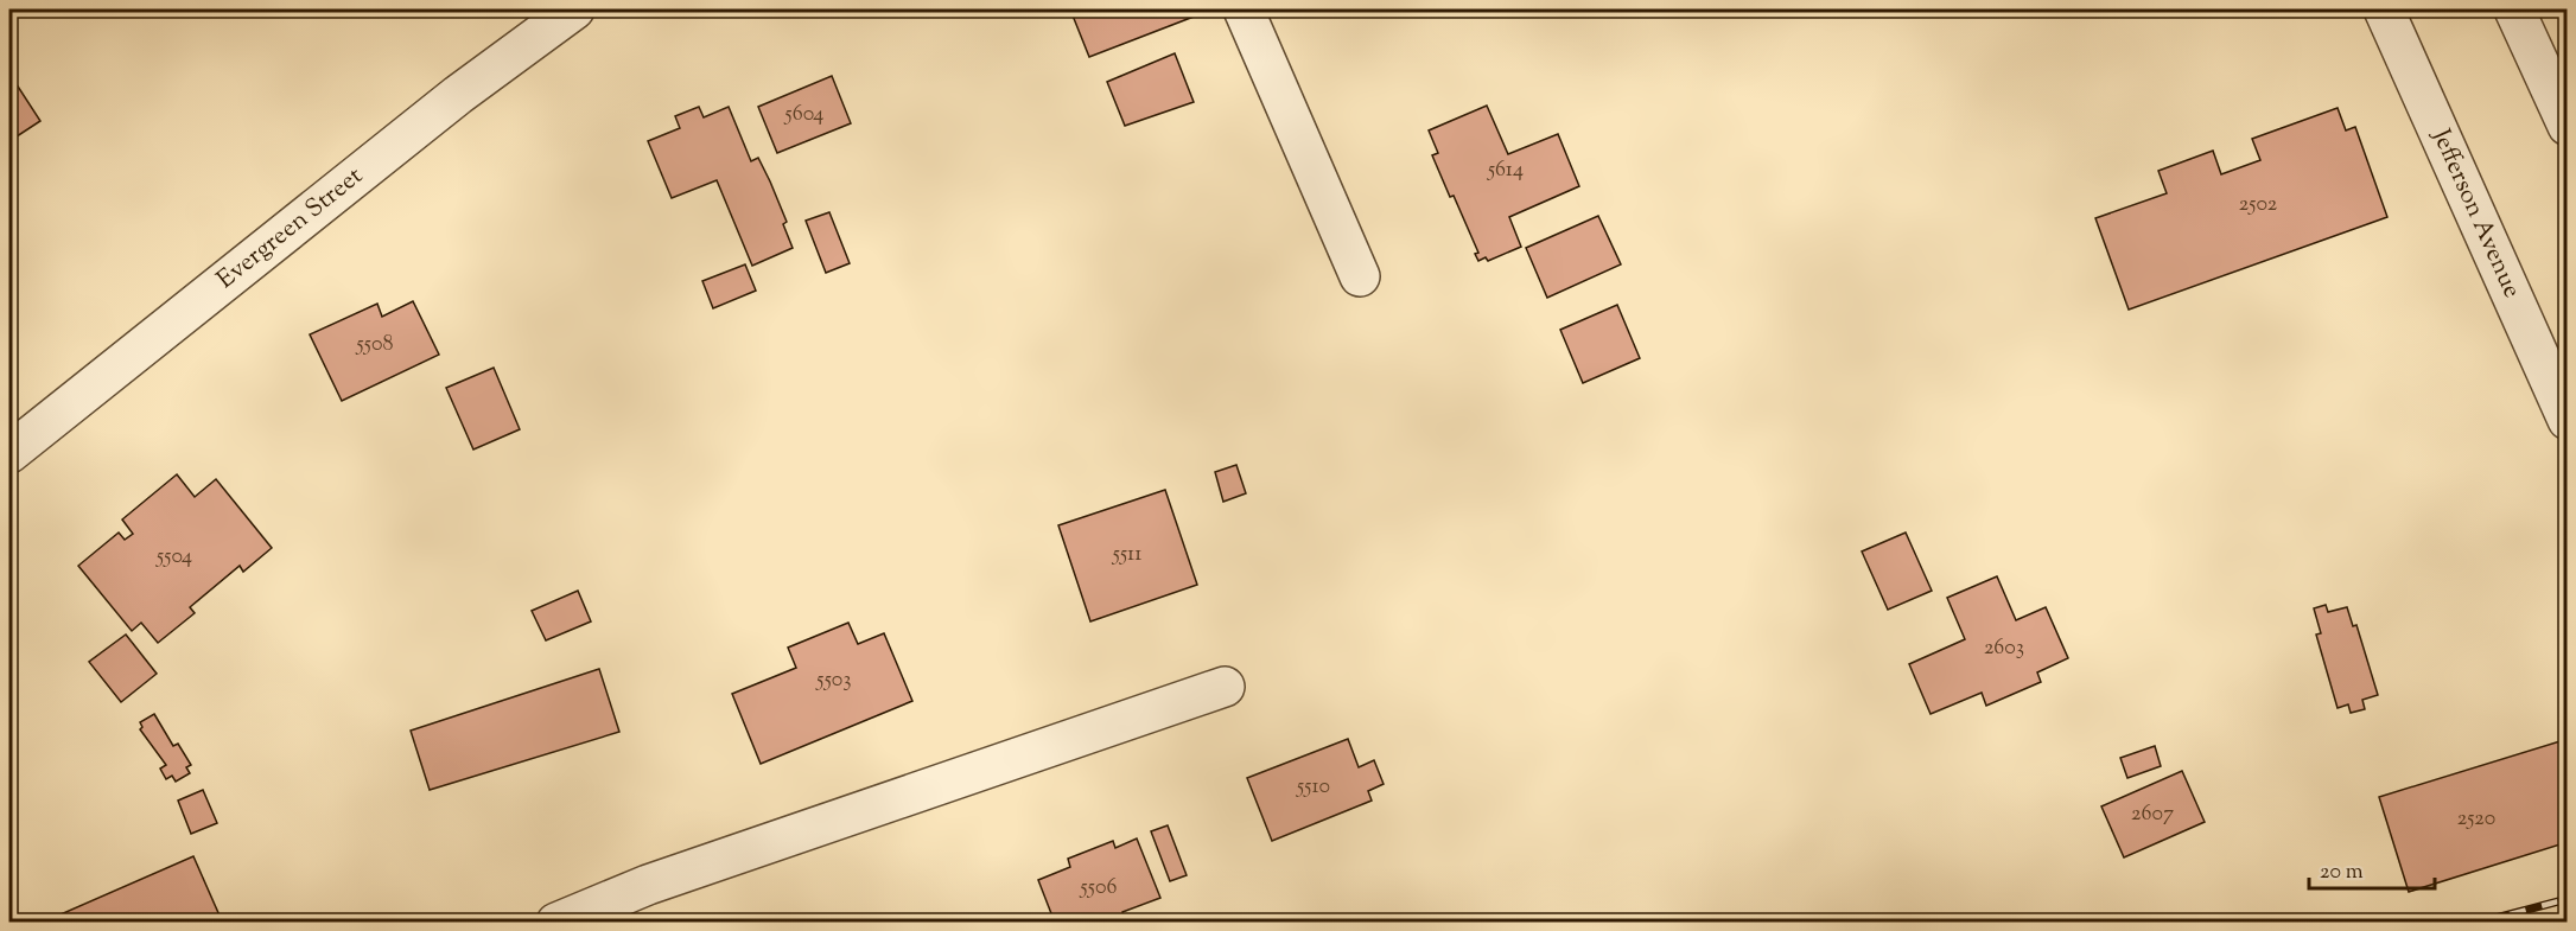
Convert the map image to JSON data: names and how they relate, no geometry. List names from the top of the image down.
{
  "streets": {
    "street": ["Jefferson Avenue", "Evergreen Street"]
  },
  "house_numbers": [
    "5604",
    "5614",
    "2502",
    "5508",
    "5511",
    "5504",
    "2603",
    "5503",
    "5510",
    "2607",
    "2520",
    "5506"
  ],
  "scale_bar": "20 m"
}
